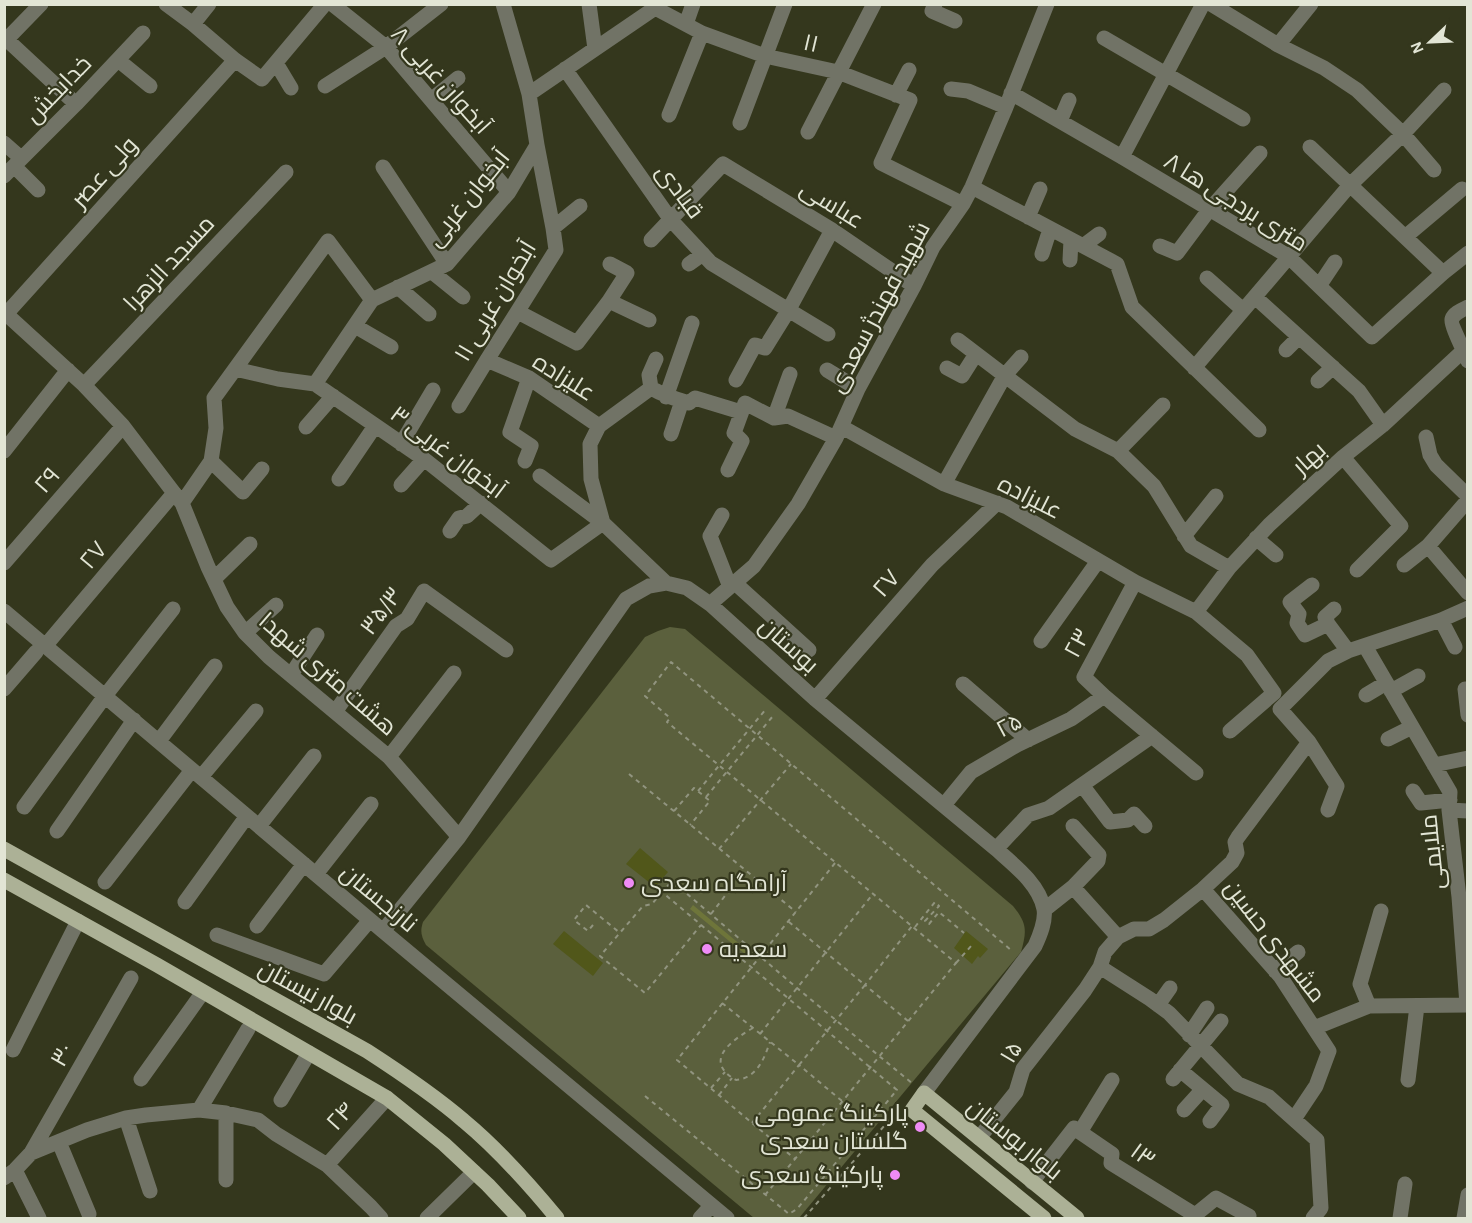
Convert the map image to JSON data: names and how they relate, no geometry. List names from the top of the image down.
{
  "streets": {
    "main road": ["بلوار نیستان", "بلوار بوستان"],
    "street": [
      "۱۱",
      "آبخوان غربی ۸",
      "خدابخش",
      "ولی عصر",
      "قبادی",
      "آبخوان غربی",
      "۸ متری بردجی ها",
      "عباسی",
      "مسجد الزهرا",
      "آبخوان غربی ۱۱",
      "شهید فهندژ سعدی",
      "علیزاده",
      "آبخوان غربی ۳",
      "بهار",
      "۲۹",
      "۲۷",
      "۳۵/۳",
      "۲۳",
      "بوستان",
      "هشت متری شهدا",
      "۲۵",
      "ملایمی",
      "نارنجستان",
      "مشهدی حسین",
      "۱۵",
      "۳۰",
      "۲۴",
      "۱۳"
    ]
  },
  "crossings": [
    ["آبخوان غربی ۸", "آبخوان غربی"],
    ["ولی عصر", "هشت متری شهدا"],
    ["قبادی", "عباسی"],
    ["آبخوان غربی", "آبخوان غربی ۱۱"],
    ["۸ متری بردجی ها", "شهید فهندژ سعدی"],
    ["عباسی", "شهید فهندژ سعدی"],
    ["مسجد الزهرا", "هشت متری شهدا"],
    ["آبخوان غربی ۱۱", "علیزاده"],
    ["شهید فهندژ سعدی", "علیزاده"],
    ["شهید فهندژ سعدی", "بوستان"],
    ["علیزاده", "بهار"],
    ["علیزاده", "۲۷"],
    ["علیزاده", "۲۳"],
    ["۲۹", "هشت متری شهدا"],
    ["۲۷", "بوستان"],
    ["۲۷", "هشت متری شهدا"],
    ["۲۷", "نارنجستان"],
    ["۳۵/۳", "هشت متری شهدا"],
    ["۲۳", "۲۵"],
    ["بوستان", "۲۵"],
    ["ملایمی", "مشهدی حسین"],
    ["۱۵", "بلوار بوستان"]
  ],
  "places": [
    "آرامگاه سعدی",
    "سعدیه",
    "پارکینگ عمومی گلستان سعدی",
    "پارکینگ سعدی"
  ],
  "north": "bottom left"
}
